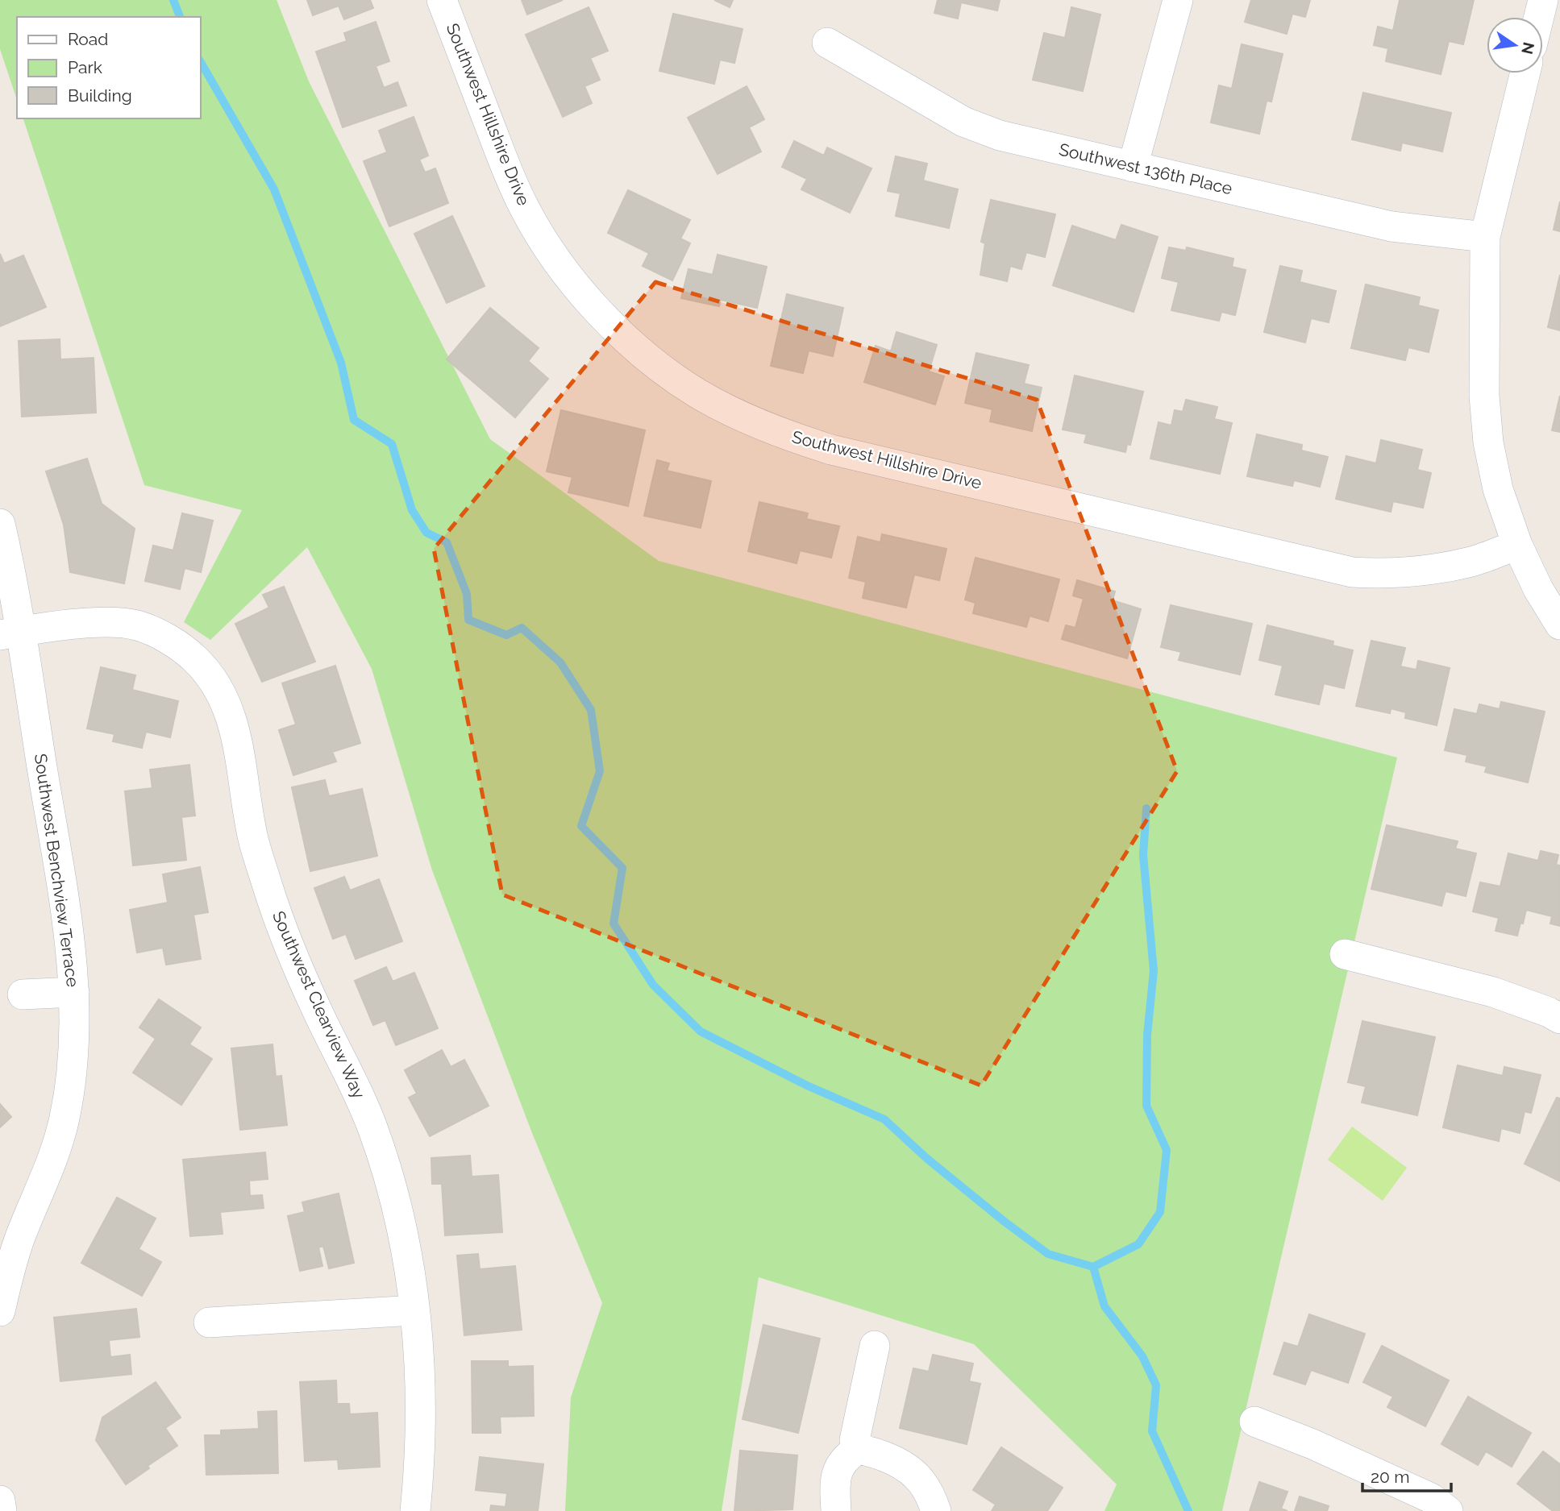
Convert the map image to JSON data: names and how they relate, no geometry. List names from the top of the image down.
{
  "streets": {
    "street": [
      "Southwest Hillshire Drive",
      "Southwest 136th Place",
      "Southwest Benchview Terrace",
      "Southwest Clearview Way"
    ]
  },
  "crossings": [
    ["Southwest Benchview Terrace", "Southwest Clearview Way"]
  ],
  "legend": ["Road", "Park", "Building"],
  "scale_bar": "20 m",
  "north": "right"
}
